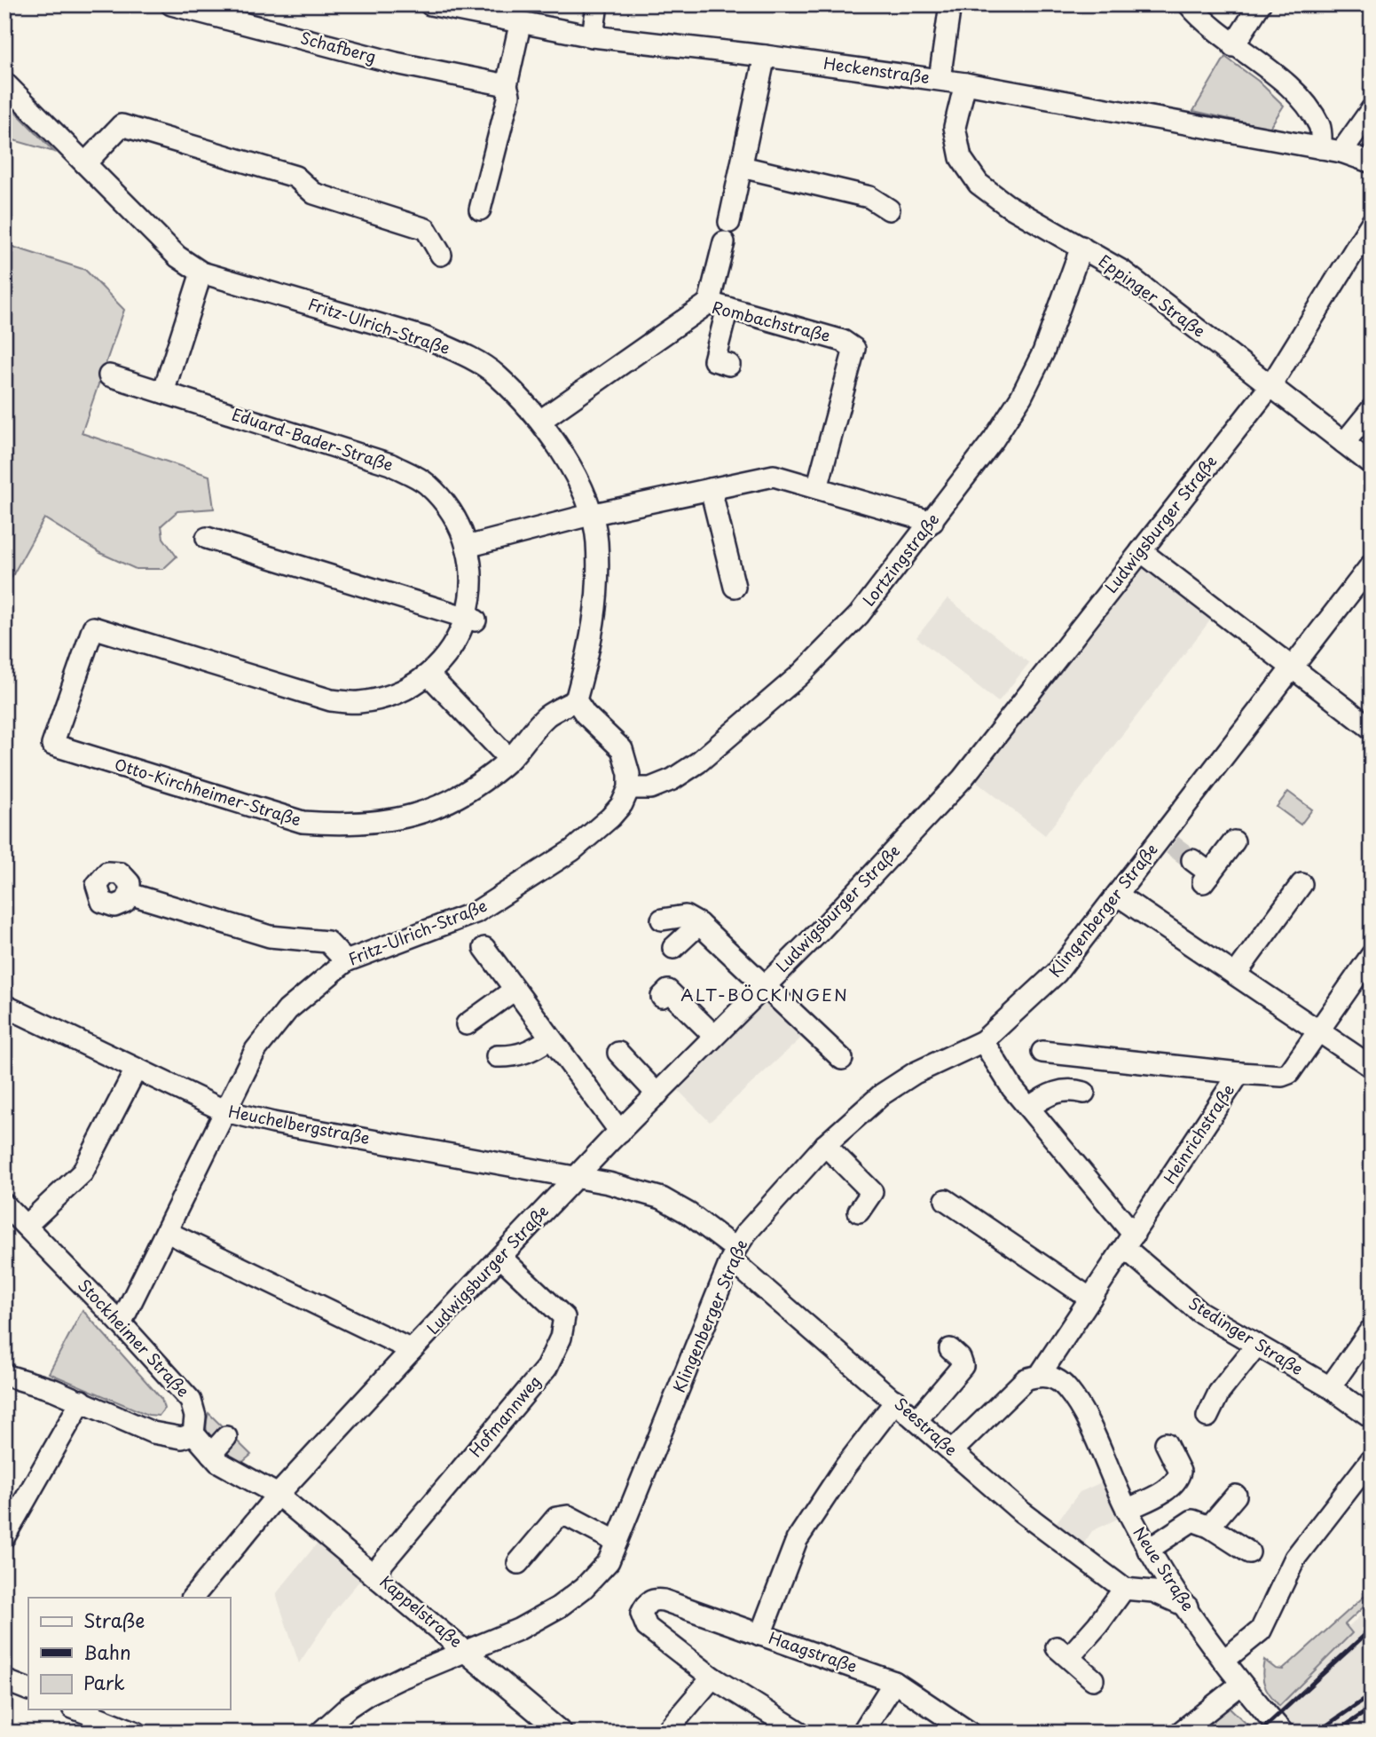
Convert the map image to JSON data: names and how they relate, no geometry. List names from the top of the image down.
{
  "streets": {
    "street": [
      "Schafberg",
      "Heckenstraße",
      "Eppinger Straße",
      "Rombachstraße",
      "Fritz-Ulrich-Straße",
      "Eduard-Bader-Straße",
      "Ludwigsburger Straße",
      "Lortzingstraße",
      "Otto-Kirchheimer-Straße",
      "Klingenberger Straße",
      "Heuchelbergstraße",
      "Heinrichstraße",
      "Stedinger Straße",
      "Stockheimer Straße",
      "Hofmannweg",
      "Seestraße",
      "Neue Straße",
      "Kappelstraße",
      "Haagstraße"
    ]
  },
  "crossings": [
    ["Heckenstraße", "Eppinger Straße"],
    ["Eppinger Straße", "Ludwigsburger Straße"],
    ["Eppinger Straße", "Lortzingstraße"],
    ["Rombachstraße", "Fritz-Ulrich-Straße"],
    ["Fritz-Ulrich-Straße", "Lortzingstraße"],
    ["Fritz-Ulrich-Straße", "Otto-Kirchheimer-Straße"],
    ["Fritz-Ulrich-Straße", "Heuchelbergstraße"],
    ["Fritz-Ulrich-Straße", "Stockheimer Straße"],
    ["Eduard-Bader-Straße", "Otto-Kirchheimer-Straße"],
    ["Ludwigsburger Straße", "Heuchelbergstraße"],
    ["Ludwigsburger Straße", "Hofmannweg"],
    ["Ludwigsburger Straße", "Kappelstraße"],
    ["Klingenberger Straße", "Heuchelbergstraße"],
    ["Klingenberger Straße", "Stedinger Straße"],
    ["Klingenberger Straße", "Seestraße"],
    ["Klingenberger Straße", "Kappelstraße"],
    ["Heuchelbergstraße", "Seestraße"],
    ["Heinrichstraße", "Stedinger Straße"],
    ["Heinrichstraße", "Neue Straße"],
    ["Hofmannweg", "Kappelstraße"]
  ],
  "districts": ["ALT-BÖCKINGEN"],
  "legend": ["Straße", "Bahn", "Park"]
}
